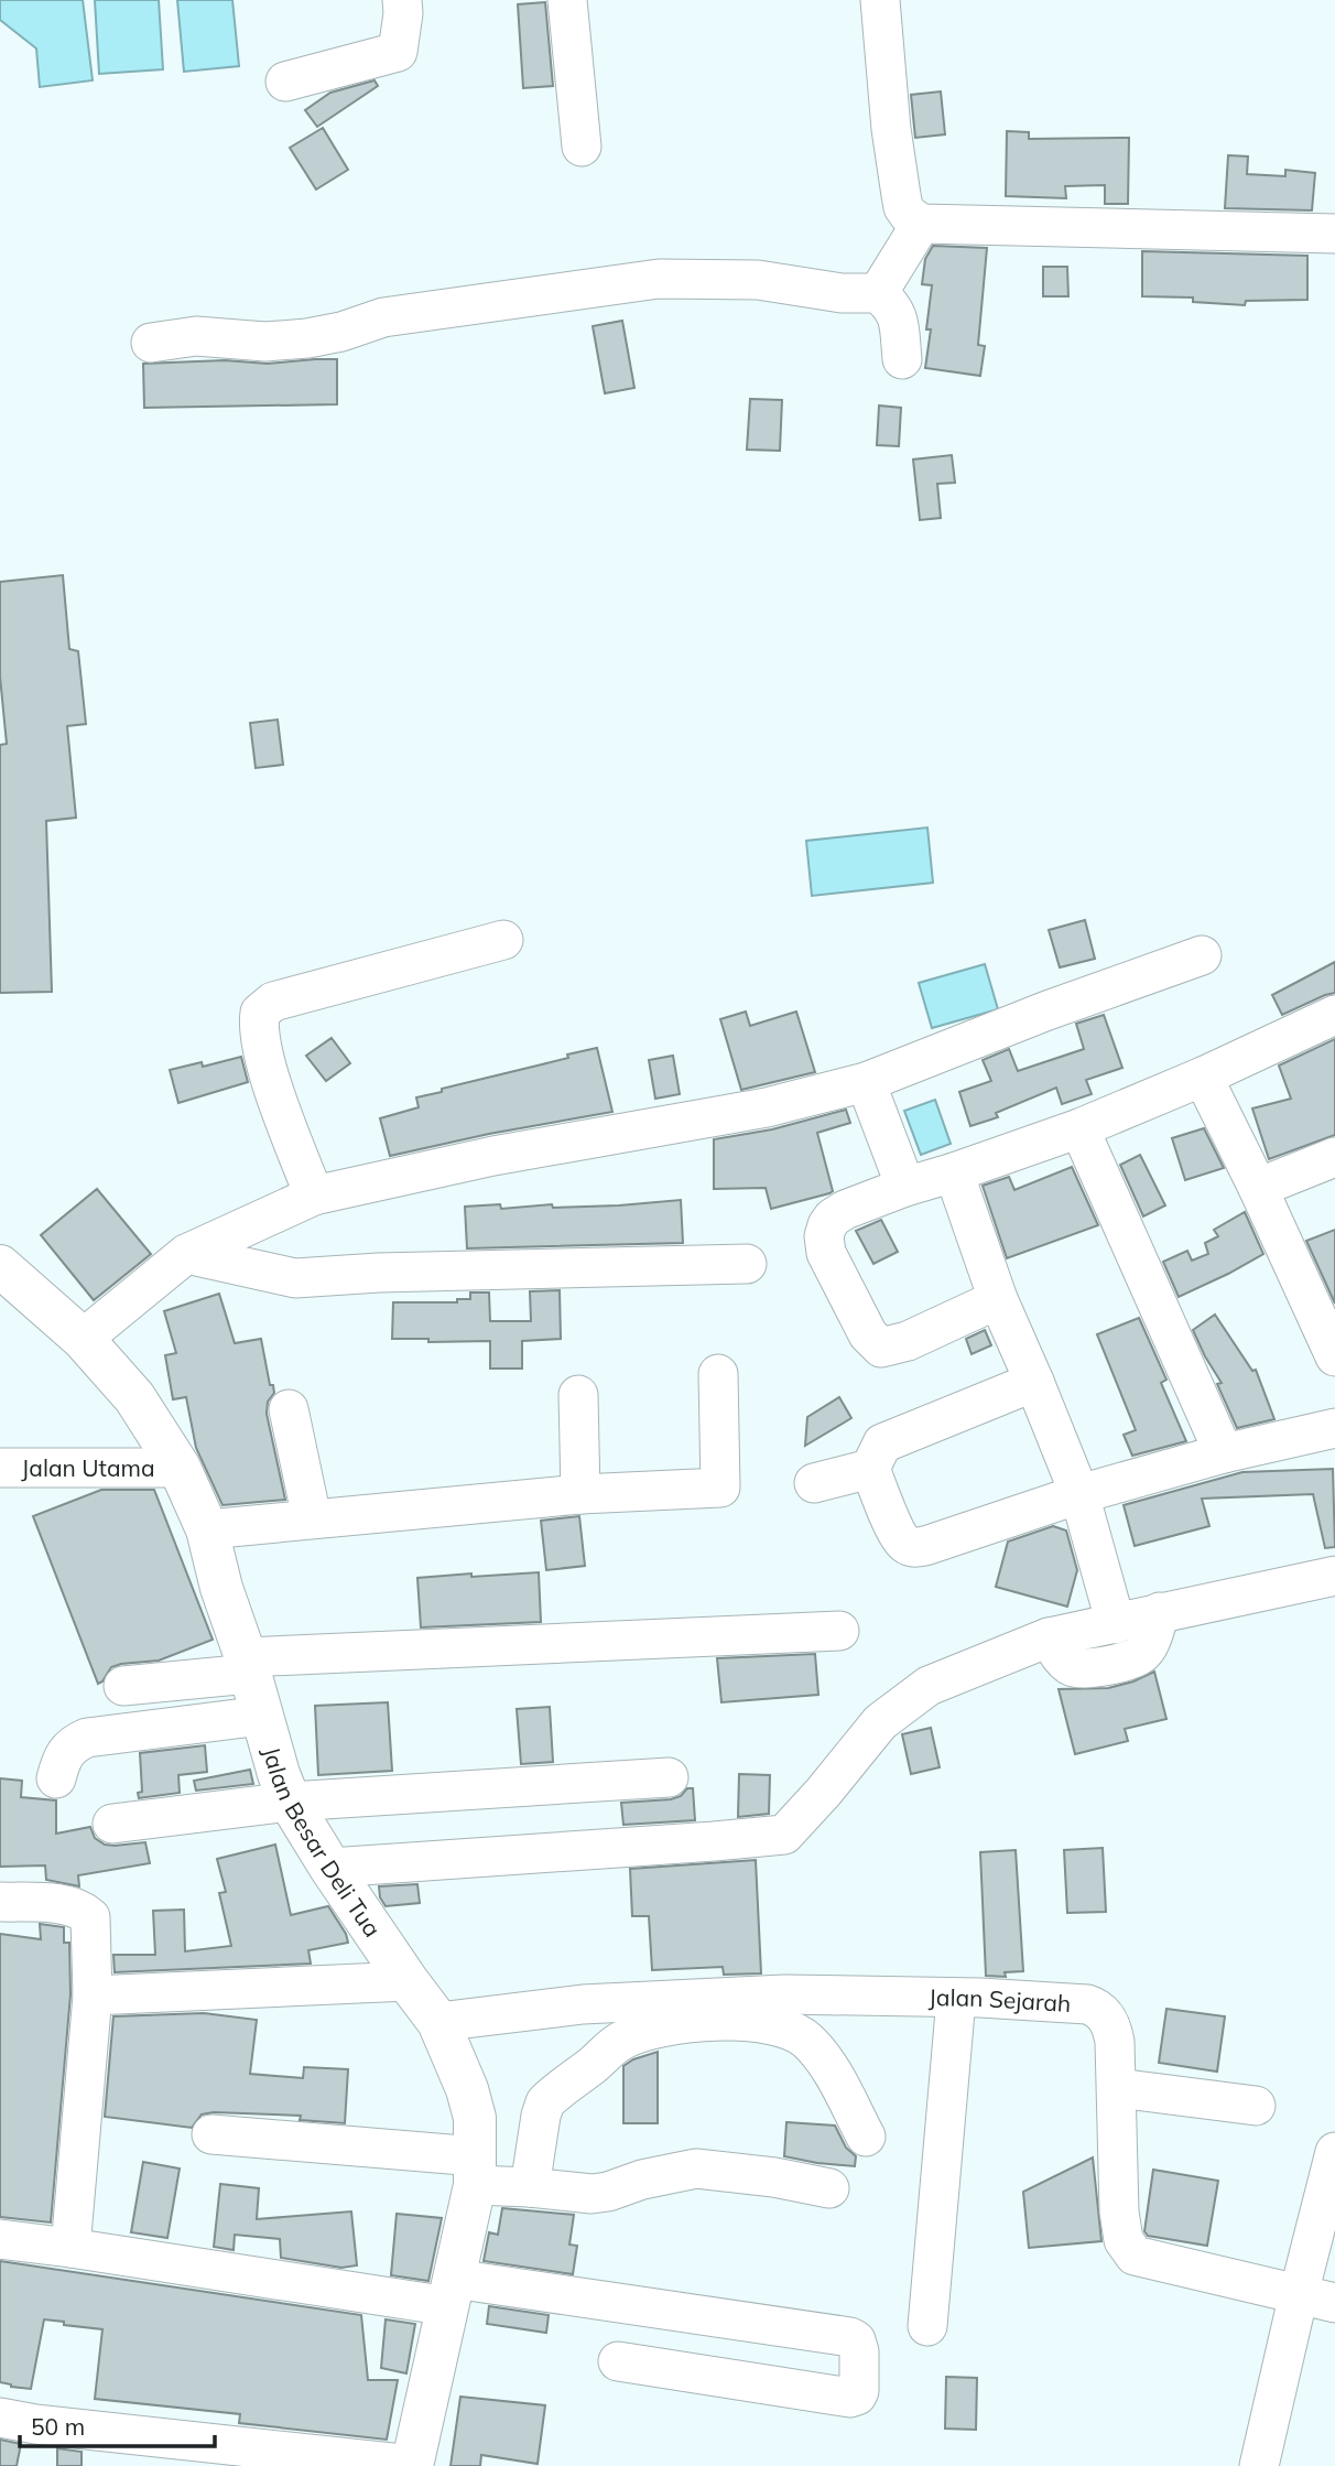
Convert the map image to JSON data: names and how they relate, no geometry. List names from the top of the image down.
{
  "streets": {
    "main road": ["Jalan Besar Deli Tua"],
    "street": ["Jalan Utama", "Jalan Sejarah"]
  },
  "crossings": [
    ["Jalan Utama", "Jalan Besar Deli Tua"],
    ["Jalan Besar Deli Tua", "Jalan Sejarah"]
  ],
  "scale_bar": "50 m"
}
